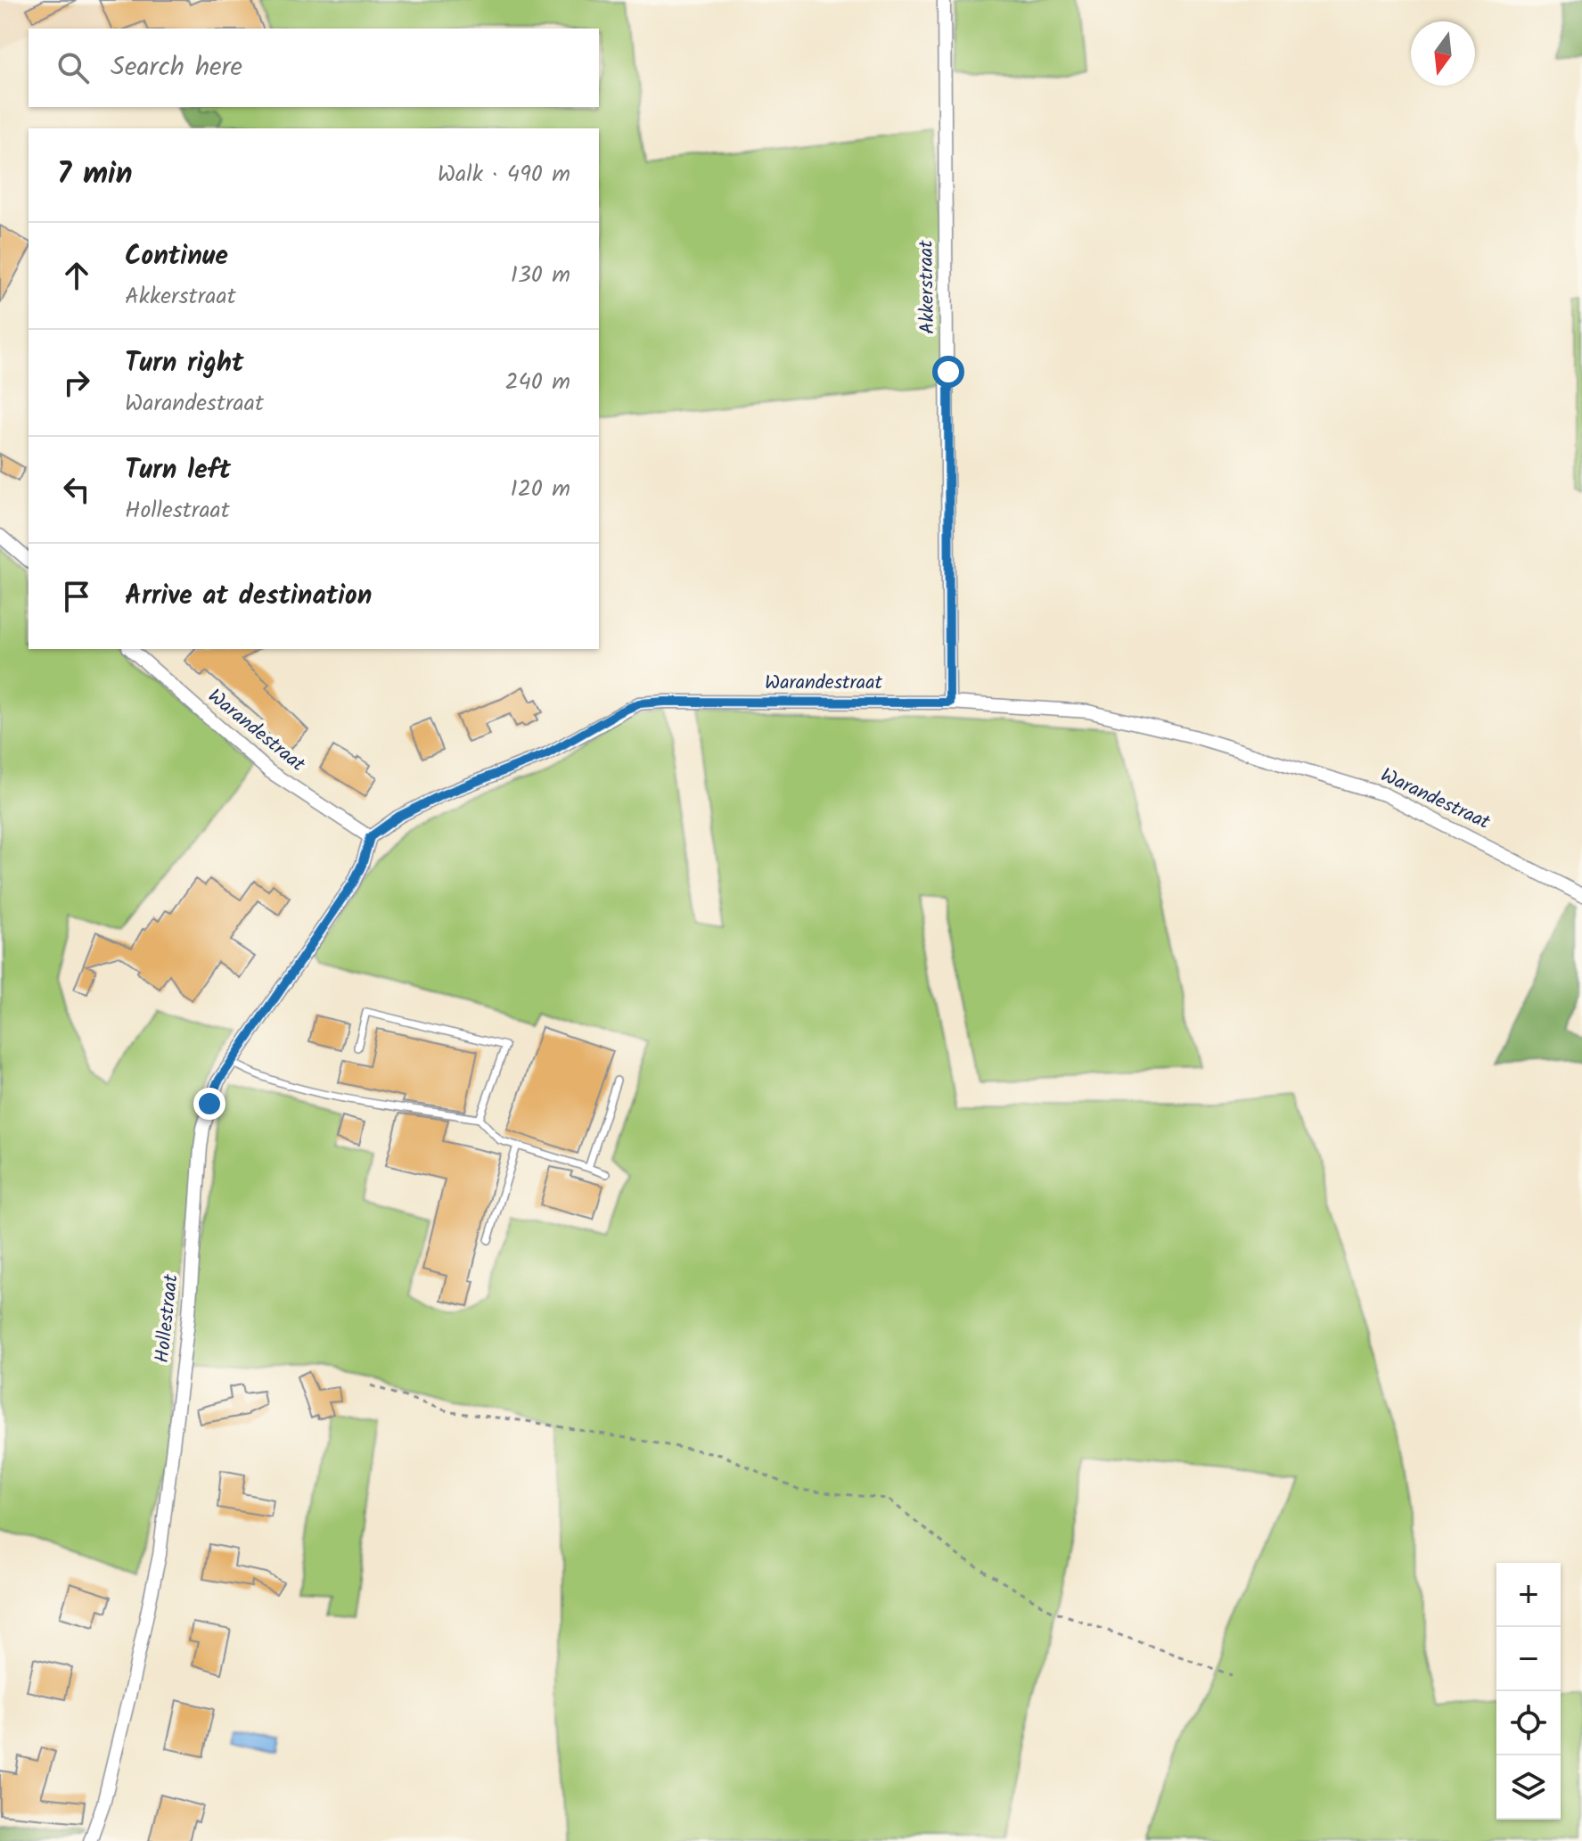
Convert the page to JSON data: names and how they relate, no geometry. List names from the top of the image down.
{
  "streets": {
    "street": ["Akkerstraat", "Warandestraat", "Hollestraat"]
  },
  "crossings": [
    ["Akkerstraat", "Warandestraat"],
    ["Warandestraat", "Hollestraat"]
  ],
  "north": "bottom",
  "page": {
    "search": "Search here",
    "heading": ["7 min", "Walk · 490 m"],
    "list": [
      ["Continue", "Akkerstraat", "130 m"],
      ["Turn right", "Warandestraat", "240 m"],
      ["Turn left", "Hollestraat", "120 m"],
      "Arrive at destination"
    ],
    "map_buttons": ["+", "−"]
  }
}
